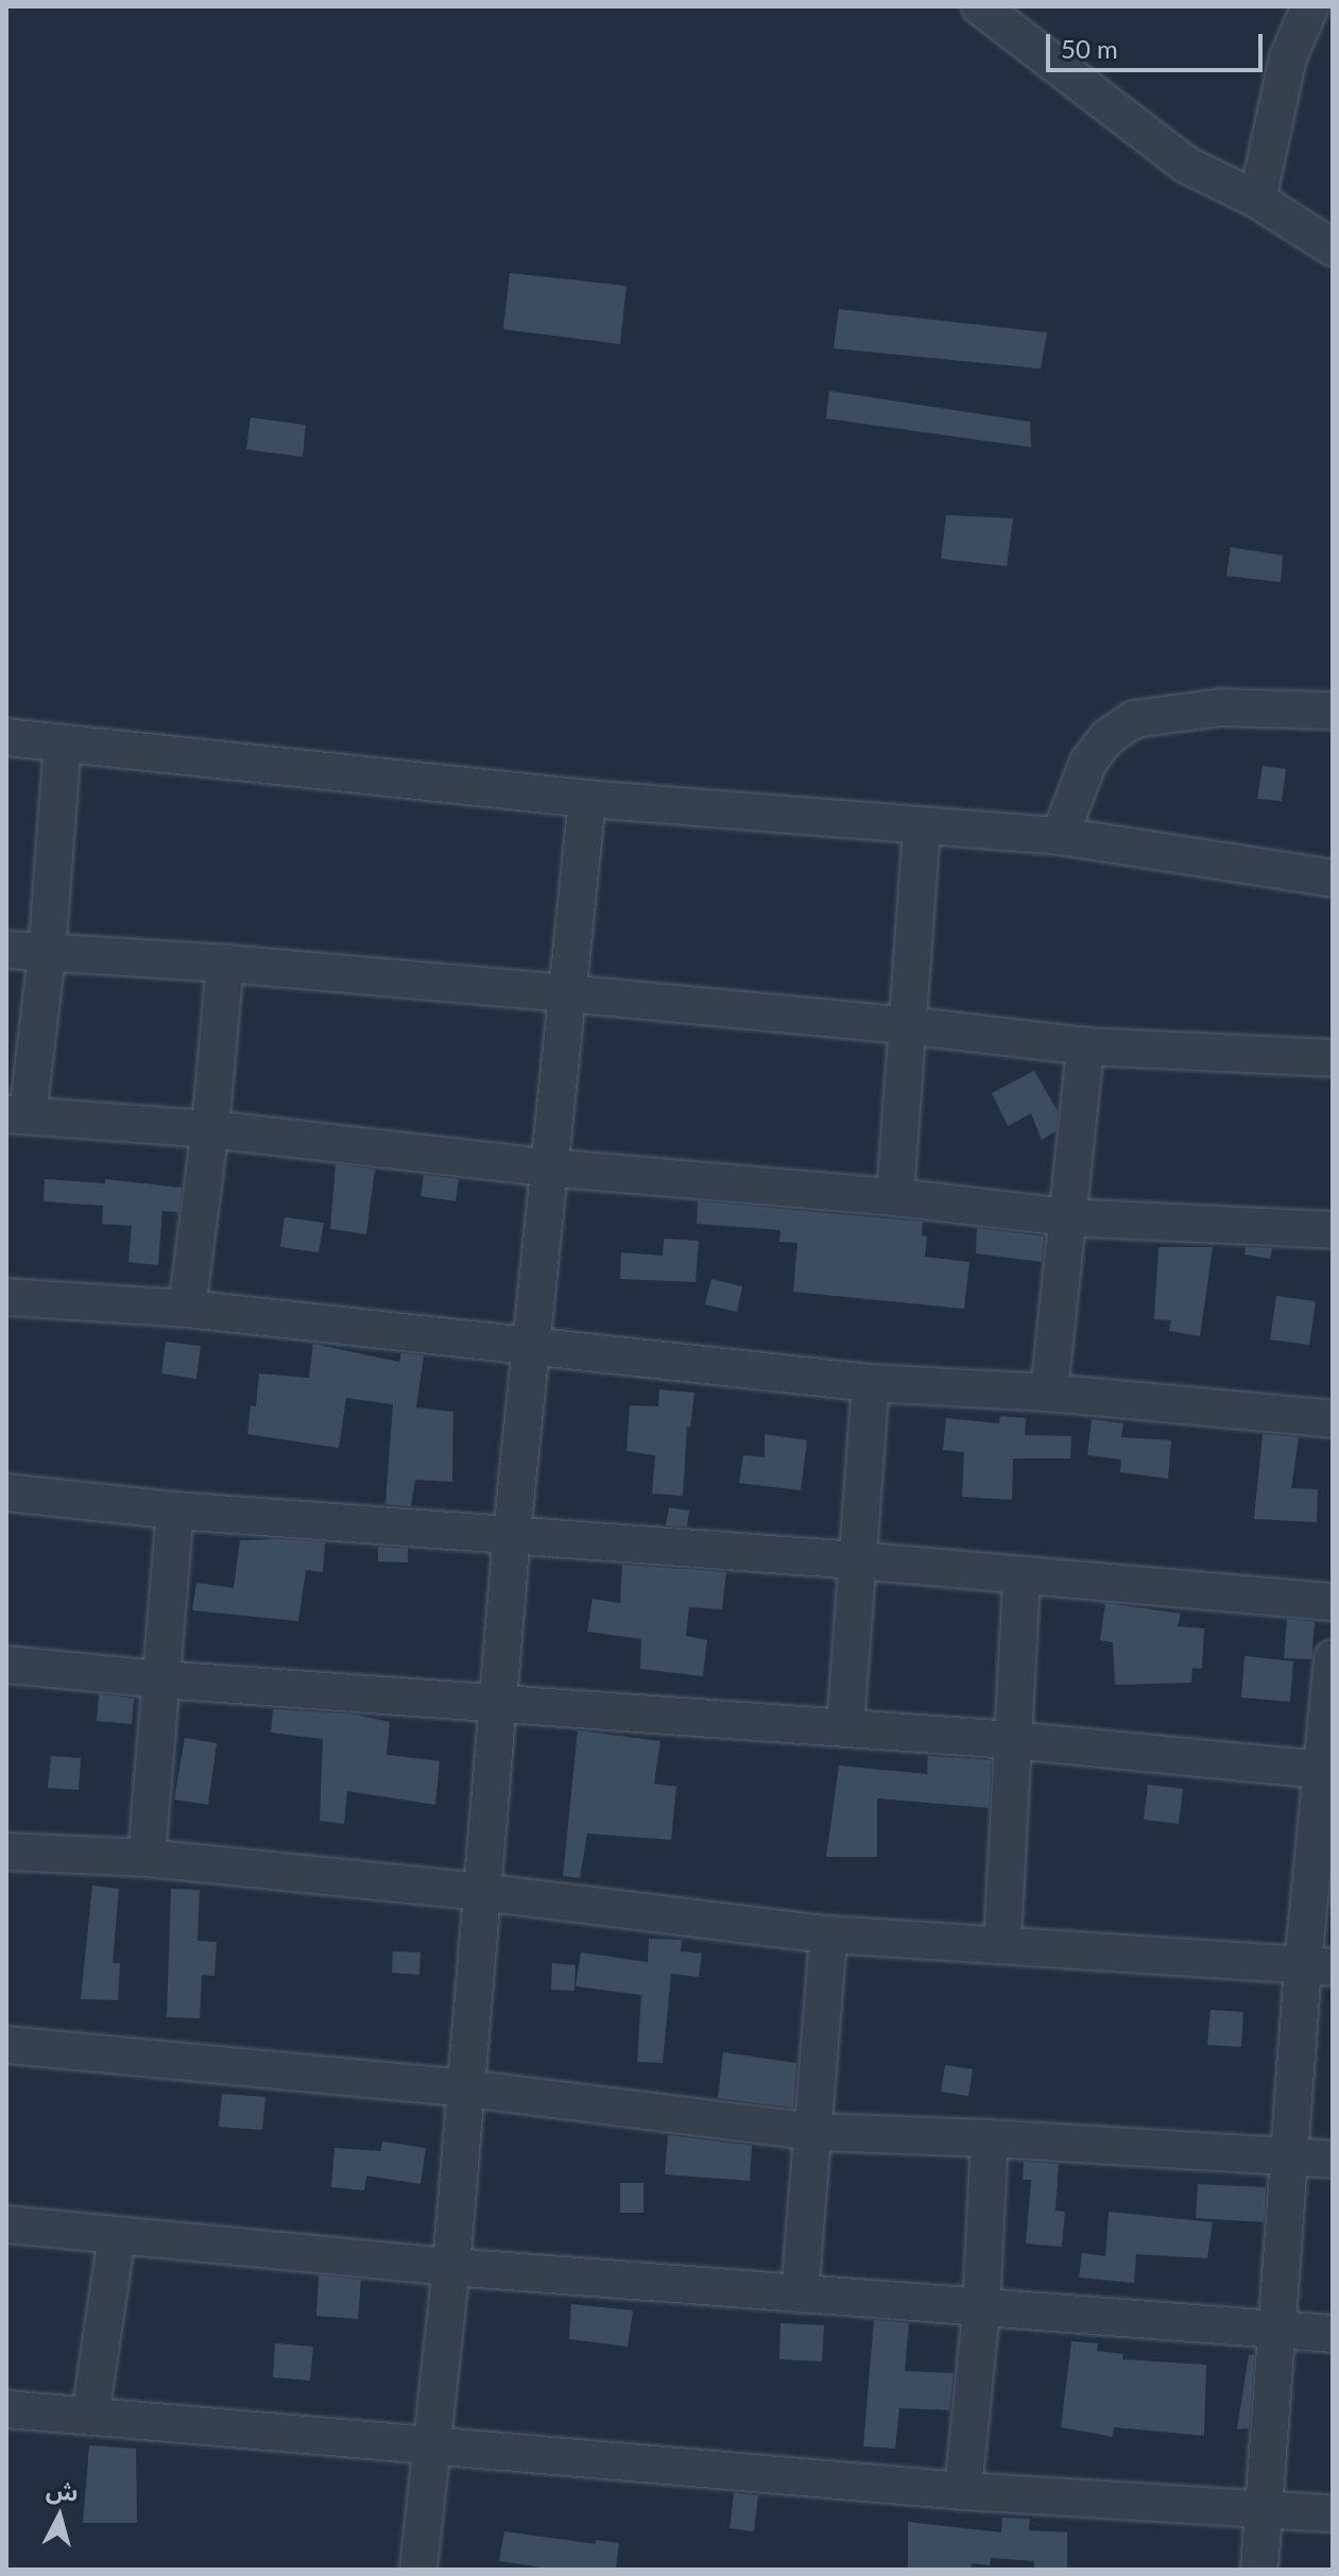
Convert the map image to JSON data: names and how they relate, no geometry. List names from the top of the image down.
{
  "scale_bar": "50 m",
  "north": "top"
}
